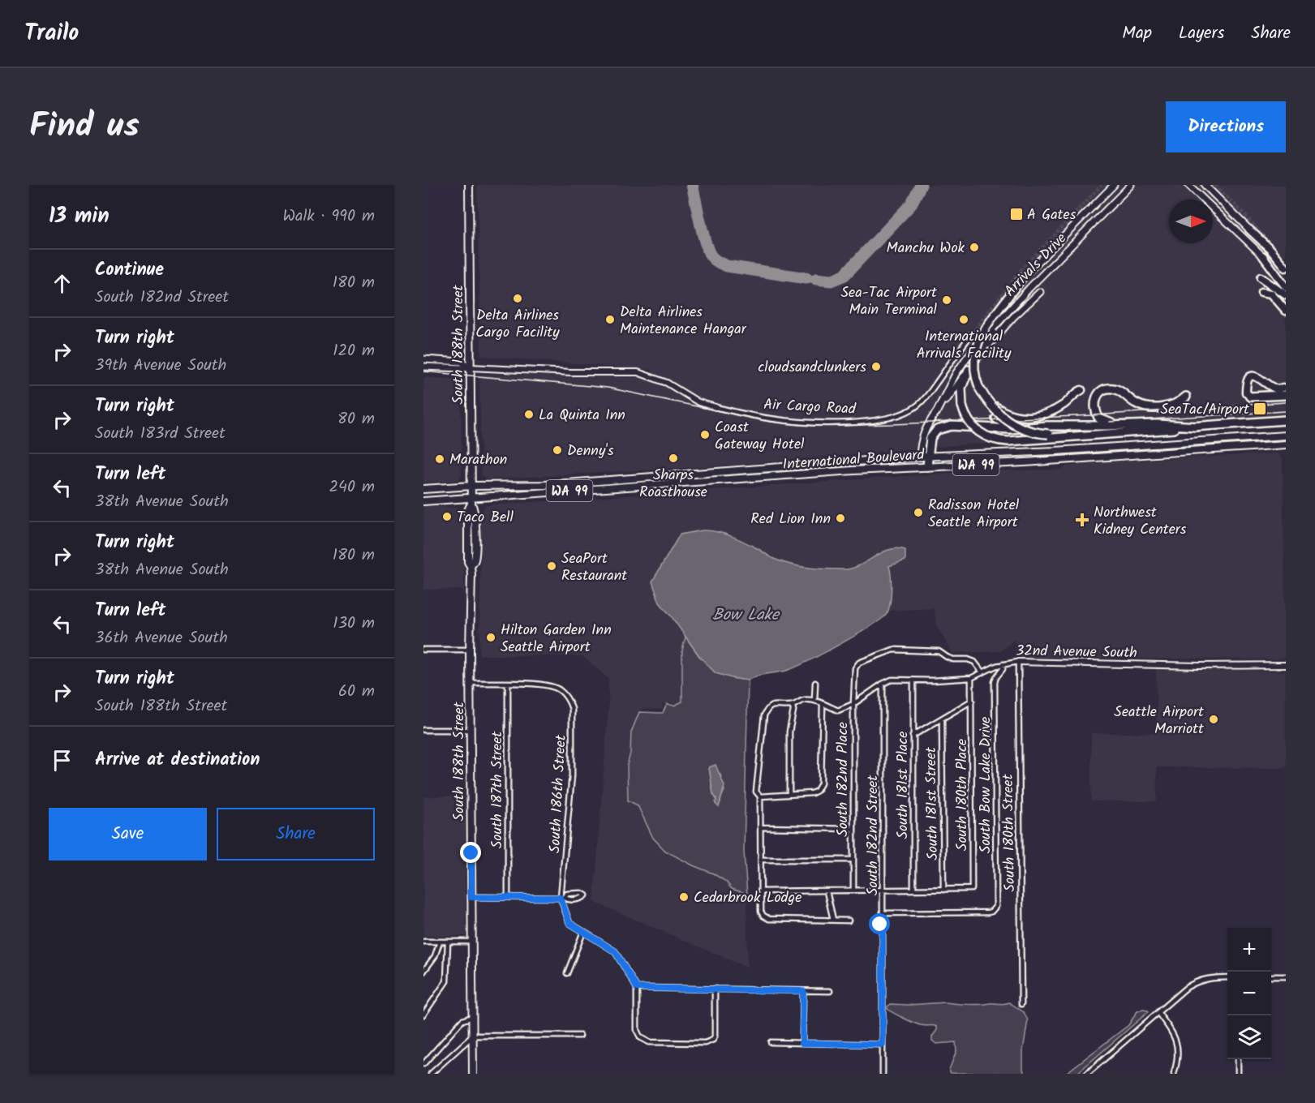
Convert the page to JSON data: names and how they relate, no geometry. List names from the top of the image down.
{
  "streets": {
    "main road": [
      "Arrivals Drive",
      "South 188th Street",
      "International Boulevard",
      "WA 99"
    ],
    "street": [
      "Air Cargo Road",
      "32nd Avenue South",
      "South 182nd Place",
      "South 181st Place",
      "South Bow Lake Drive",
      "South 187th Street",
      "South 186th Street",
      "South 180th Place",
      "South 181st Street",
      "South 180th Street",
      "South 182nd Street"
    ]
  },
  "crossings": [
    ["Arrivals Drive", "International Boulevard"],
    ["South 188th Street", "Air Cargo Road"],
    ["South 188th Street", "International Boulevard"],
    ["32nd Avenue South", "South 182nd Place"],
    ["32nd Avenue South", "South 181st Place"],
    ["32nd Avenue South", "South Bow Lake Drive"],
    ["32nd Avenue South", "South 180th Place"],
    ["32nd Avenue South", "South 180th Street"],
    ["32nd Avenue South", "South 182nd Street"],
    ["South Bow Lake Drive", "South 182nd Street"],
    ["South 187th Street", "South 186th Street"],
    ["South 180th Place", "South 181st Street"]
  ],
  "water": ["Bow Lake"],
  "places": {
    "transit": ["A Gates", "SeaTac/Airport"],
    "other": [
      "Manchu Wok",
      "Delta Airlines Cargo Facility",
      "Sea-Tac Airport Main Terminal",
      "Delta Airlines Maintenance Hangar",
      "International Arrivals Facility",
      "cloudsandclunkers",
      "La Quinta Inn",
      "Coast Gateway Hotel",
      "Denny's",
      "Sharps Roasthouse",
      "Marathon",
      "Radisson Hotel Seattle Airport",
      "Taco Bell",
      "Red Lion Inn",
      "SeaPort Restaurant",
      "Hilton Garden Inn Seattle Airport",
      "Seattle Airport Marriott",
      "Cedarbrook Lodge"
    ],
    "health": ["Northwest Kidney Centers"]
  },
  "north": "right",
  "page": {
    "header": "Trailo",
    "nav": ["Map", "Layers", "Share"],
    "title": "Find us",
    "buttons": [
      "Directions",
      ["Save", "Share"]
    ],
    "heading": ["13 min", "Walk · 990 m"],
    "list": [
      ["Continue", "South 182nd Street", "180 m"],
      ["Turn right", "39th Avenue South", "120 m"],
      ["Turn right", "South 183rd Street", "80 m"],
      ["Turn left", "38th Avenue South", "240 m"],
      ["Turn right", "38th Avenue South", "180 m"],
      ["Turn left", "36th Avenue South", "130 m"],
      ["Turn right", "South 188th Street", "60 m"],
      "Arrive at destination"
    ],
    "map_buttons": ["+", "−"]
  }
}
